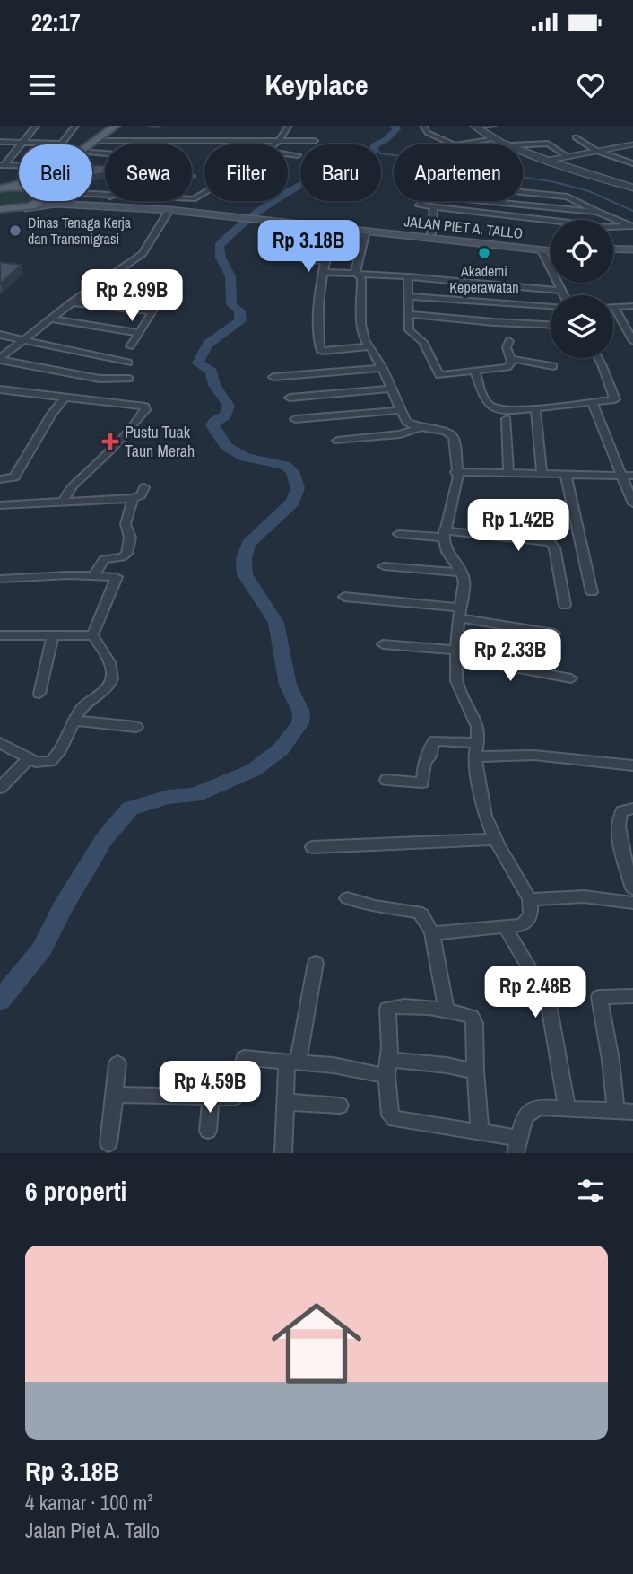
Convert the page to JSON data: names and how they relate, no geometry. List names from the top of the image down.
{
  "streets": {
    "main road": ["JALAN PIET A. TALLO"]
  },
  "places": {
    "other": ["Dinas Tenaga Kerja dan Transmigrasi", "Akademi Keperawatan"],
    "health": ["Pustu Tuak Taun Merah"]
  },
  "page": {
    "status": "22:17",
    "header": "Keyplace",
    "chip": [
      "Beli",
      "Sewa",
      "Filter",
      "Baru",
      "Apartemen"
    ],
    "price": [
      "Rp 3.18B",
      "Rp 2.99B",
      "Rp 1.42B",
      "Rp 2.33B",
      "Rp 2.48B",
      "Rp 4.59B"
    ],
    "heading": "6 properti",
    "list": [
      {
        "name": "Rp 3.18B",
        "note": "4 kamar · 100 m² · Jalan Piet A. Tallo"
      }
    ]
  }
}
